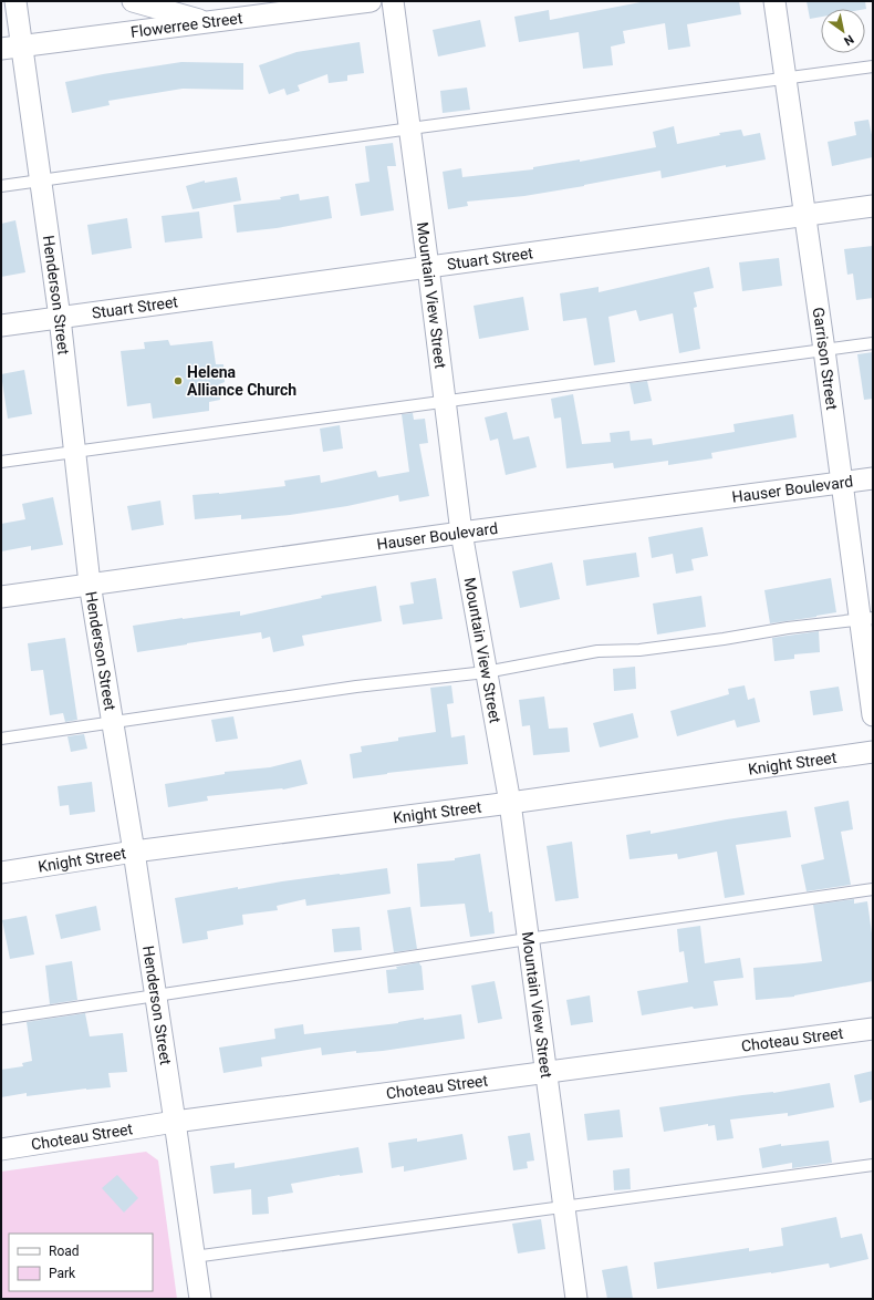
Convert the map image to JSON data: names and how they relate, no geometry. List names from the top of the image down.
{
  "streets": {
    "street": [
      "Flowerree Street",
      "Stuart Street",
      "Henderson Street",
      "Mountain View Street",
      "Garrison Street",
      "Hauser Boulevard",
      "Knight Street",
      "Choteau Street"
    ]
  },
  "crossings": [
    ["Flowerree Street", "Henderson Street"],
    ["Stuart Street", "Henderson Street"],
    ["Stuart Street", "Mountain View Street"],
    ["Stuart Street", "Garrison Street"],
    ["Henderson Street", "Hauser Boulevard"],
    ["Henderson Street", "Knight Street"],
    ["Henderson Street", "Choteau Street"],
    ["Mountain View Street", "Hauser Boulevard"],
    ["Mountain View Street", "Knight Street"],
    ["Mountain View Street", "Choteau Street"],
    ["Garrison Street", "Hauser Boulevard"]
  ],
  "places": ["Helena Alliance Church"],
  "legend": ["Road", "Park"],
  "north": "bottom right"
}
